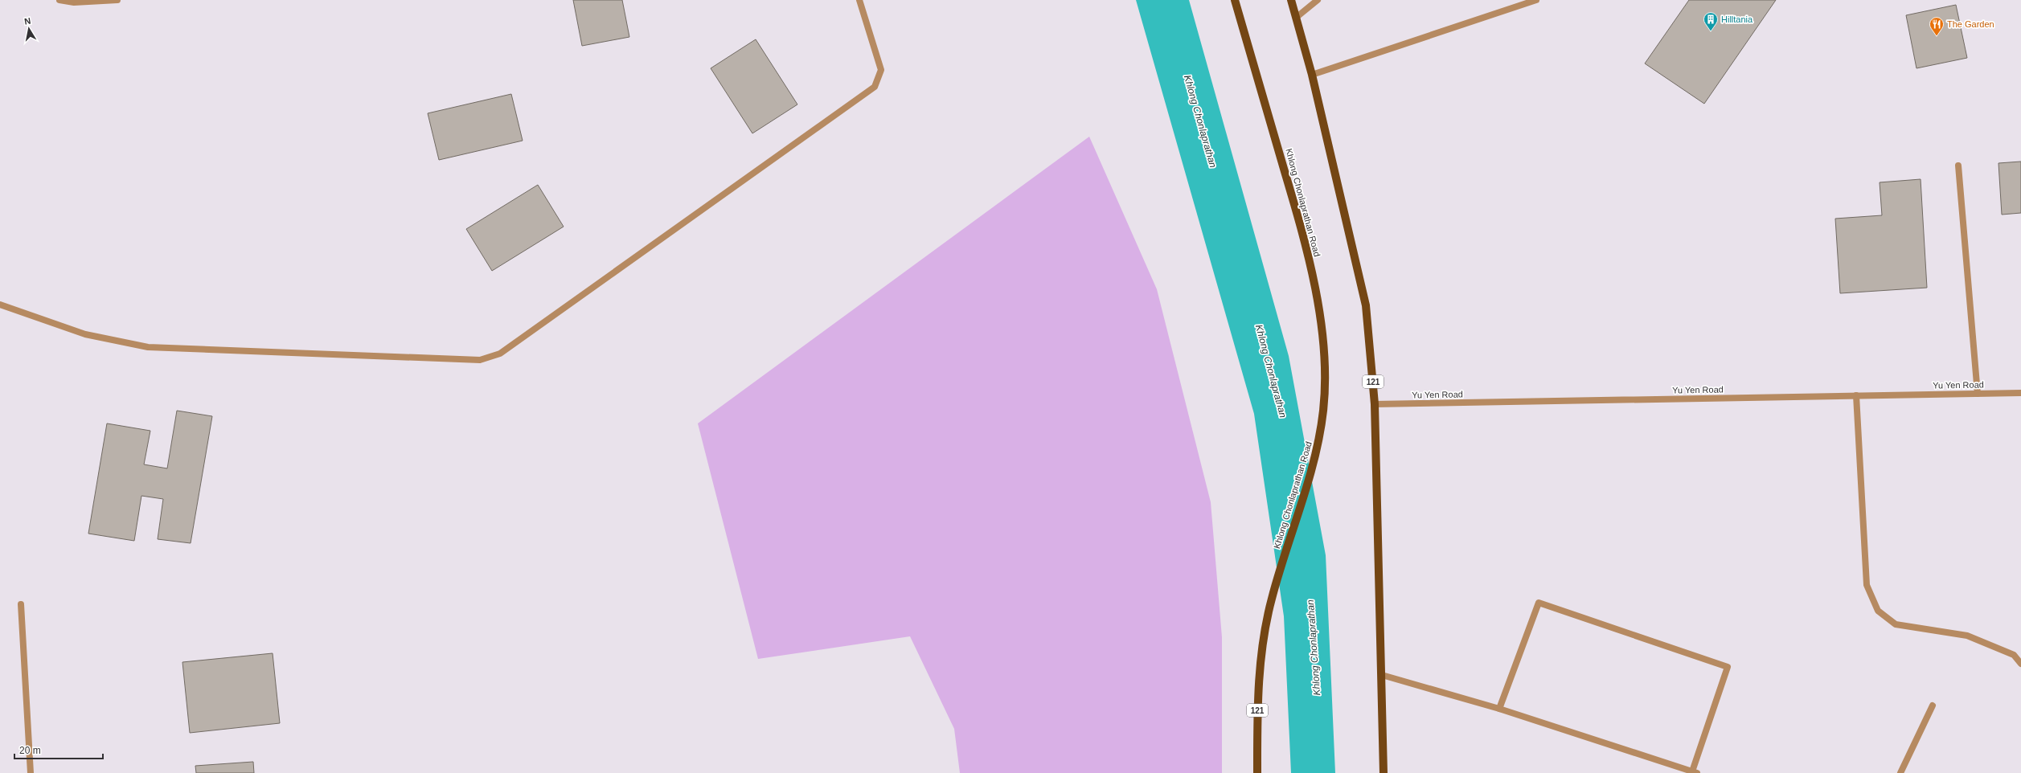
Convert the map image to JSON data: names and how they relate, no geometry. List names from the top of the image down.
{
  "streets": {
    "main road": ["Khlong Chonlaprathan Road", "121"],
    "street": ["Yu Yen Road"]
  },
  "crossings": [
    ["121", "Yu Yen Road"]
  ],
  "water": ["Khlong Chonlaprathan"],
  "places": {
    "building": ["Hilltania"],
    "restaurant": ["The Garden"]
  },
  "scale_bar": "20 m",
  "north": "top"
}
